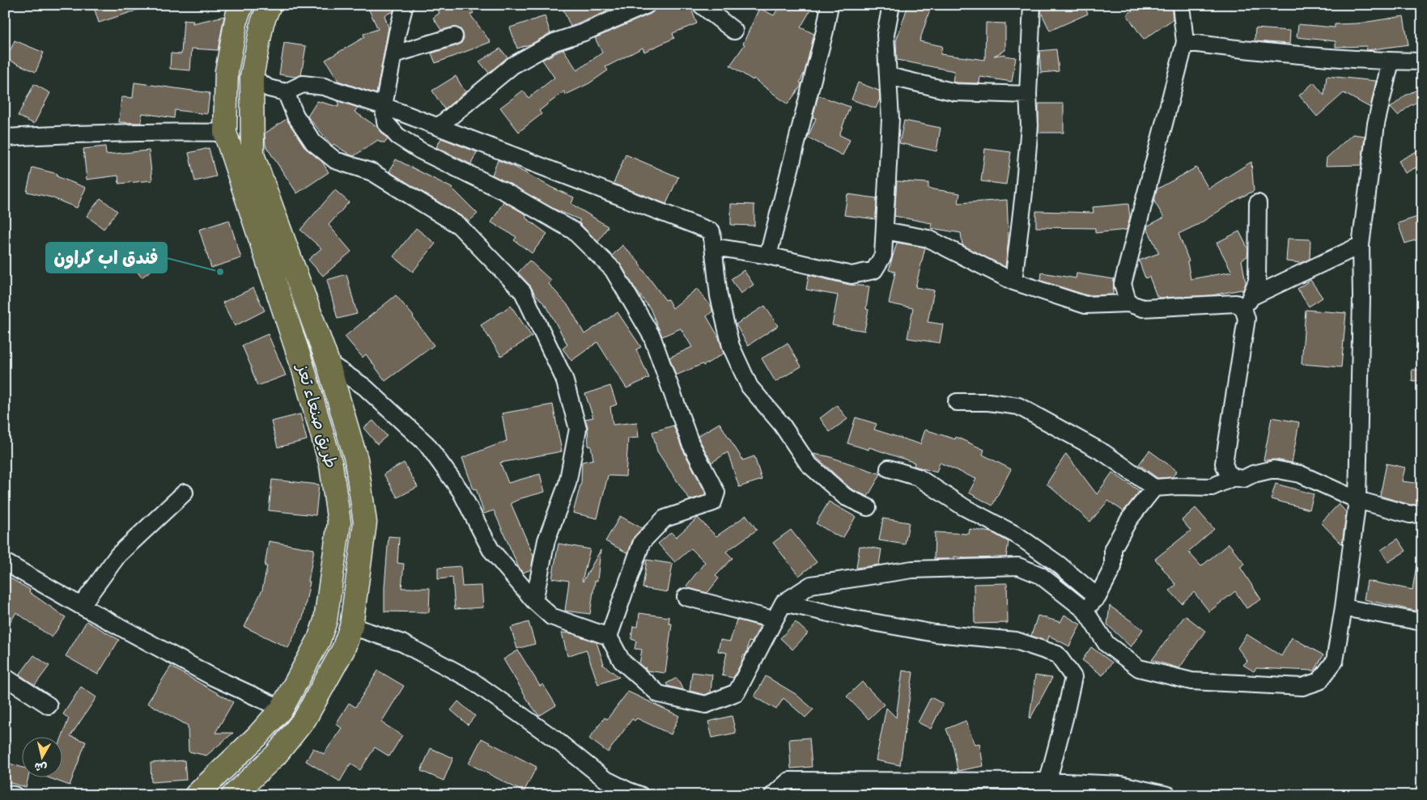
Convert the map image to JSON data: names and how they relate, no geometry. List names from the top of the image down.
{
  "streets": {
    "highway": ["طريق صنعاء تعز"]
  },
  "places": ["فندق اب كراون"],
  "north": "bottom"
}
